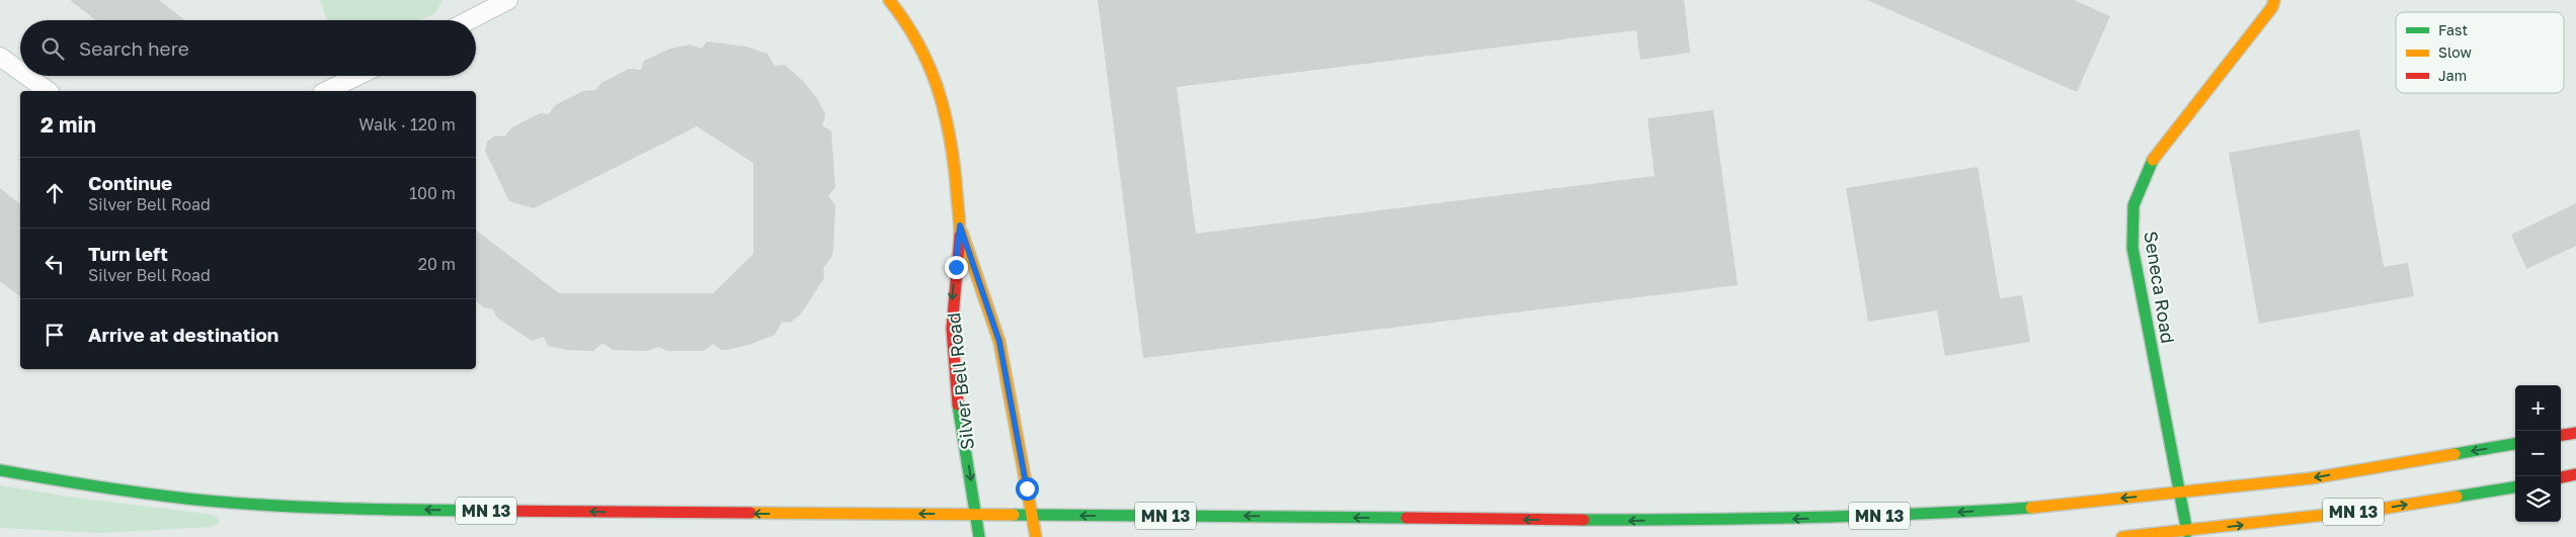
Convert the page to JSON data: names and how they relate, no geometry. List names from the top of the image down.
{
  "streets": {
    "main road": ["Seneca Road", "Silver Bell Road", "MN 13"]
  },
  "crossings": [
    ["Seneca Road", "MN 13"],
    ["Silver Bell Road", "MN 13"]
  ],
  "legend": ["Fast", "Slow", "Jam"],
  "page": {
    "search": "Search here",
    "heading": ["2 min", "Walk · 120 m"],
    "list": [
      ["Continue", "Silver Bell Road", "100 m"],
      ["Turn left", "Silver Bell Road", "20 m"],
      "Arrive at destination"
    ],
    "map_buttons": ["+", "−"]
  }
}
